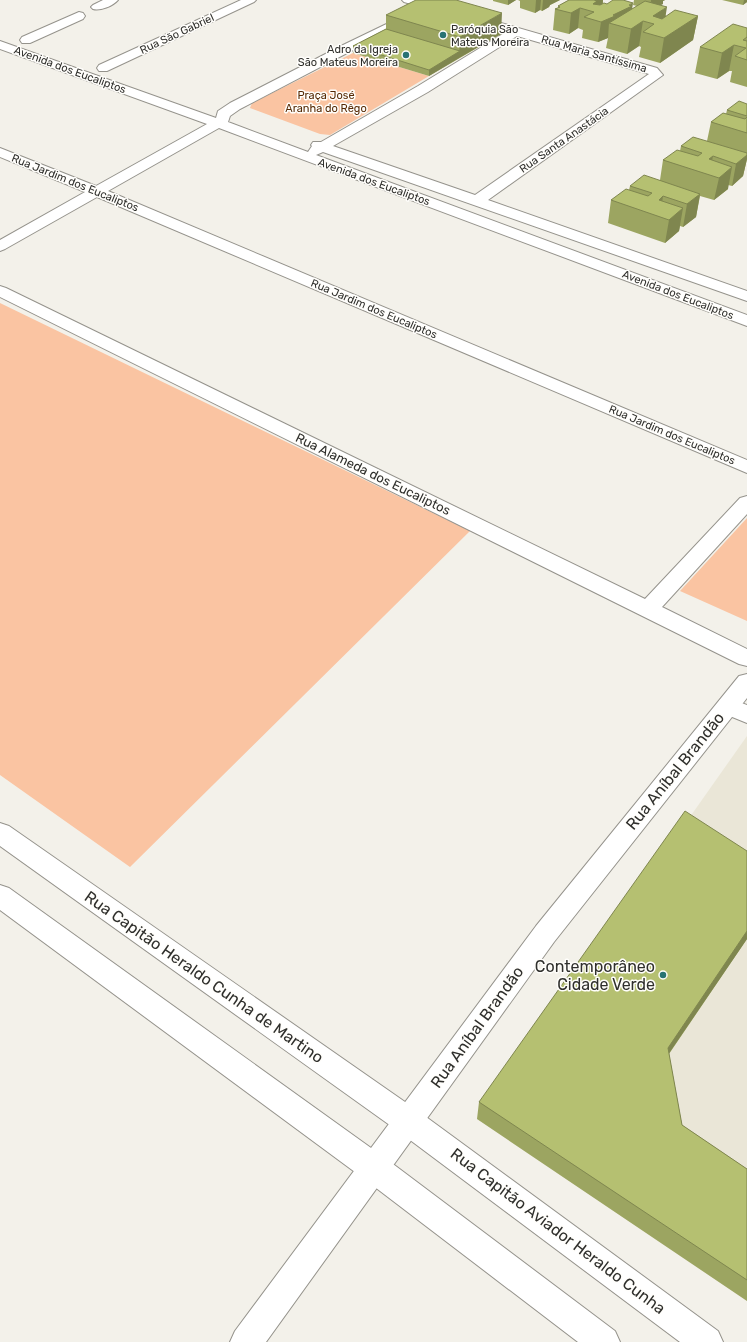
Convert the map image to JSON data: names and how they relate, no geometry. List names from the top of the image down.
{
  "streets": {
    "street": [
      "Rua São Gabriel",
      "Rua Maria Santíssima",
      "Avenida dos Eucaliptos",
      "Rua Santa Anastácia",
      "Rua Jardim dos Eucaliptos",
      "Rua Alameda dos Eucaliptos",
      "Rua Aníbal Brandão",
      "Rua Capitão Heraldo Cunha de Martino",
      "Rua Capitão Aviador Heraldo Cunha"
    ]
  },
  "crossings": [
    ["Rua São Gabriel", "Avenida dos Eucaliptos"],
    ["Rua Maria Santíssima", "Rua Santa Anastácia"],
    ["Avenida dos Eucaliptos", "Rua Santa Anastácia"],
    ["Rua Aníbal Brandão", "Rua Capitão Heraldo Cunha de Martino"],
    ["Rua Aníbal Brandão", "Rua Capitão Aviador Heraldo Cunha"],
    ["Rua Capitão Heraldo Cunha de Martino", "Rua Capitão Aviador Heraldo Cunha"]
  ],
  "parks": ["Praça José Aranha do Rêgo"],
  "places": ["Paróquia São Mateus Moreira", "Adro da Igreja São Mateus Moreira", "Contemporâneo Cidade Verde"]
}
